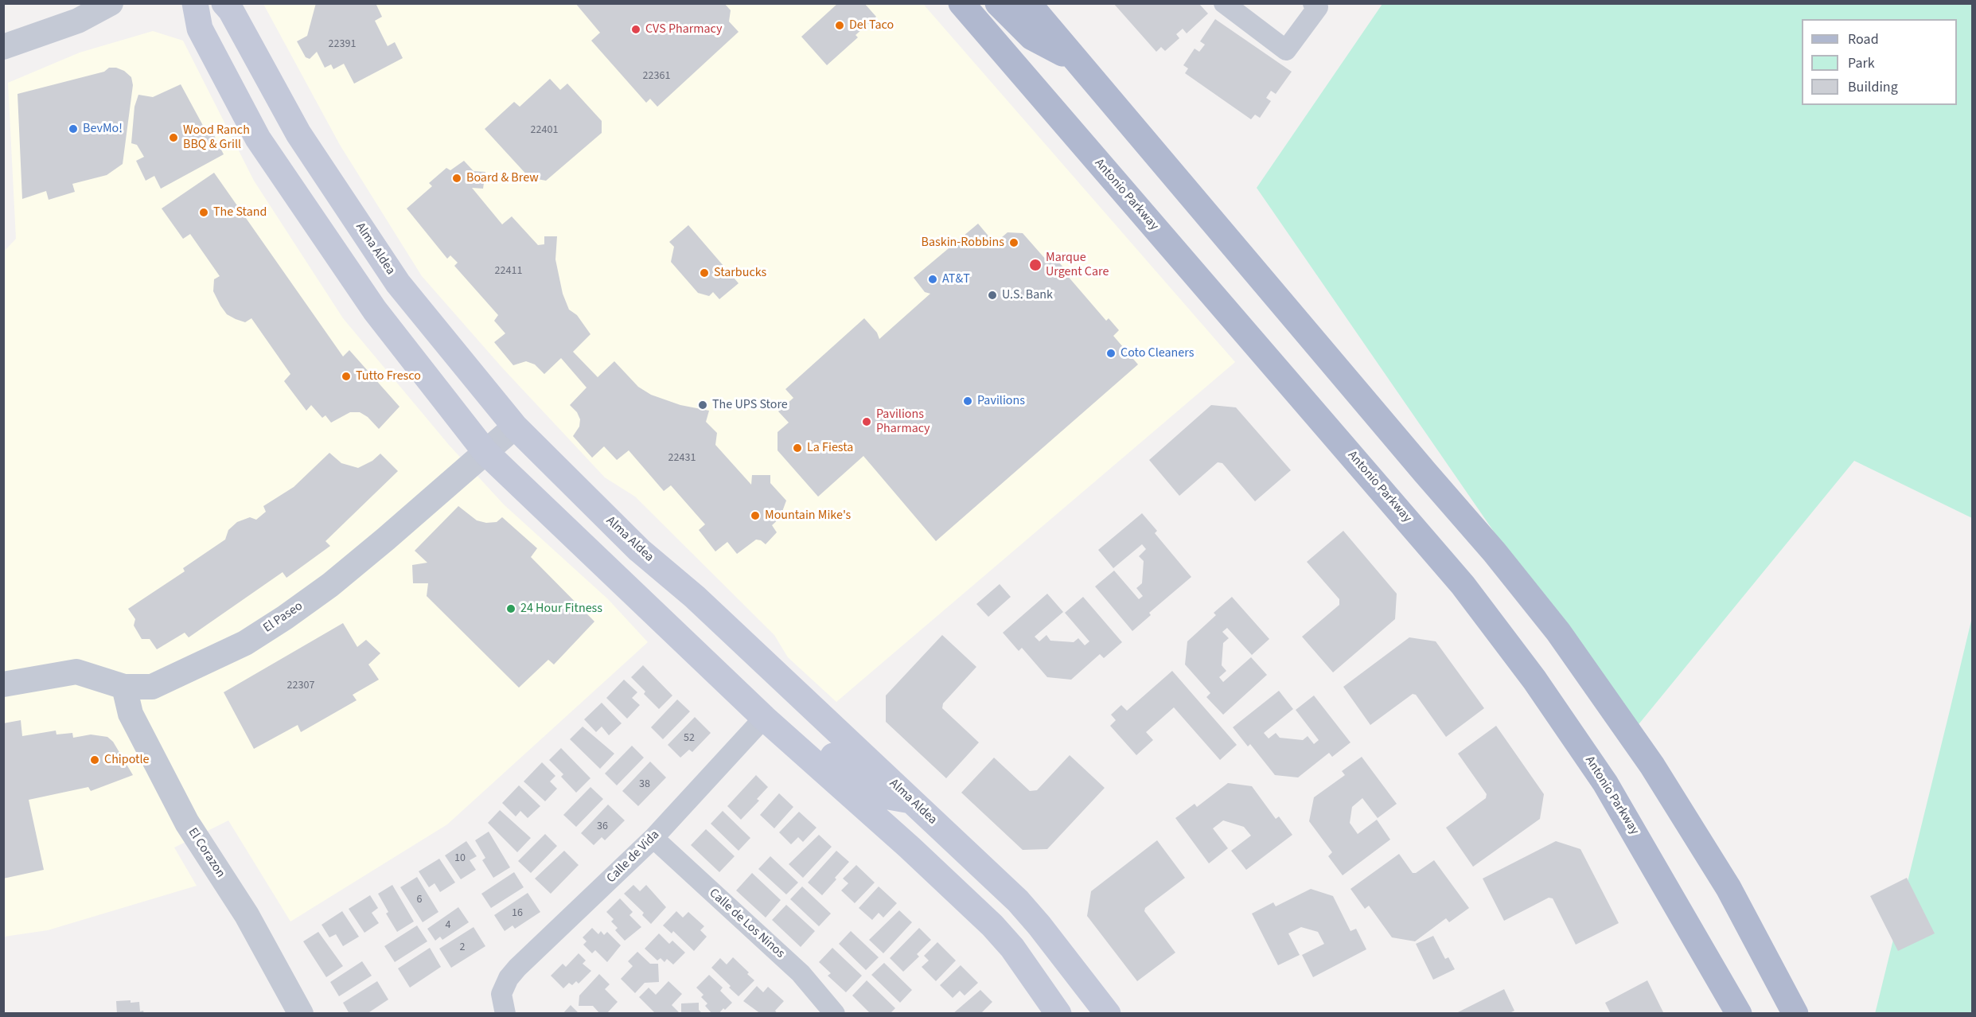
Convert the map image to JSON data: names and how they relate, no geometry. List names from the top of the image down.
{
  "streets": {
    "main road": ["Antonio Parkway", "Alma Aldea"],
    "street": [
      "El Paseo",
      "El Corazon",
      "Calle de Vida",
      "Calle de Los Ninos"
    ]
  },
  "crossings": [
    ["Alma Aldea", "El Paseo"],
    ["El Paseo", "El Corazon"],
    ["Calle de Vida", "Calle de Los Ninos"]
  ],
  "places": [
    "Del Taco",
    "CVS Pharmacy",
    "BevMo!",
    "Wood Ranch BBQ & Grill",
    "Board & Brew",
    "The Stand",
    "Baskin-Robbins",
    "Marque Urgent Care",
    "Starbucks",
    "AT&T",
    "U.S. Bank",
    "Coto Cleaners",
    "Tutto Fresco",
    "Pavilions",
    "The UPS Store",
    "Pavilions Pharmacy",
    "La Fiesta",
    "Mountain Mike's",
    "24 Hour Fitness",
    "Chipotle"
  ],
  "house_numbers": [
    "22391",
    "22361",
    "22401",
    "22411",
    "22431",
    "22307",
    "52",
    "38",
    "36",
    "10",
    "6",
    "16",
    "4",
    "2"
  ],
  "legend": ["Road", "Park", "Building"]
}
